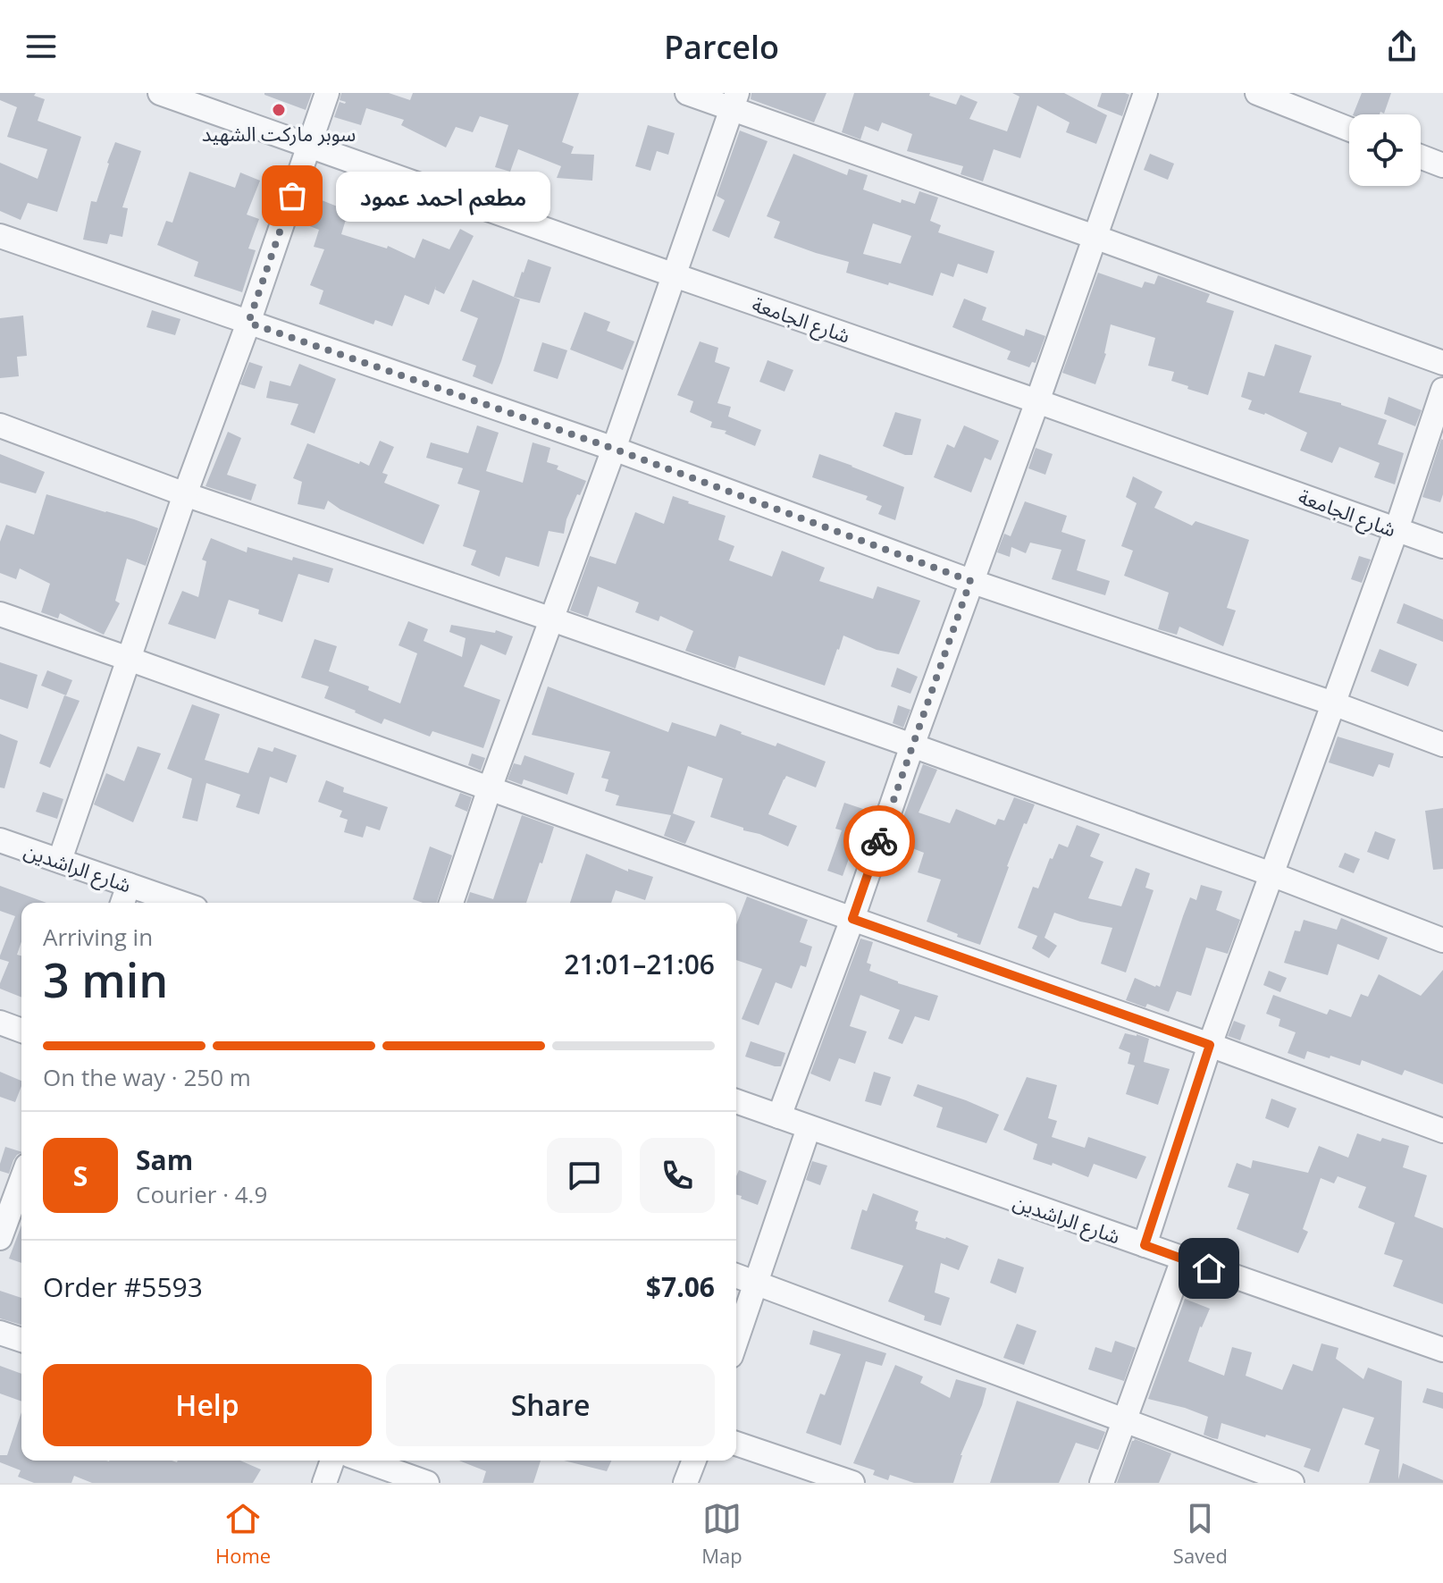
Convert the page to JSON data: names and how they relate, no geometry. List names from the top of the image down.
{
  "streets": {
    "street": ["شارع الجامعة", "شارع الراشدين"]
  },
  "places": ["سوبر ماركت الشهيد", "مطعم احمد عمود"],
  "page": {
    "header": "Parcelo",
    "bubble": "مطعم احمد عمود",
    "heading": ["3 min", "Arriving in", "21:01–21:06"],
    "panel": [
      "Sam",
      "Courier · 4.9",
      "Order #5593",
      "$7.06"
    ],
    "bar": "On the way · 250 m",
    "round": "S",
    "buttons": ["Help", "Share"],
    "tabs": ["Home", "Map", "Saved"]
  }
}
